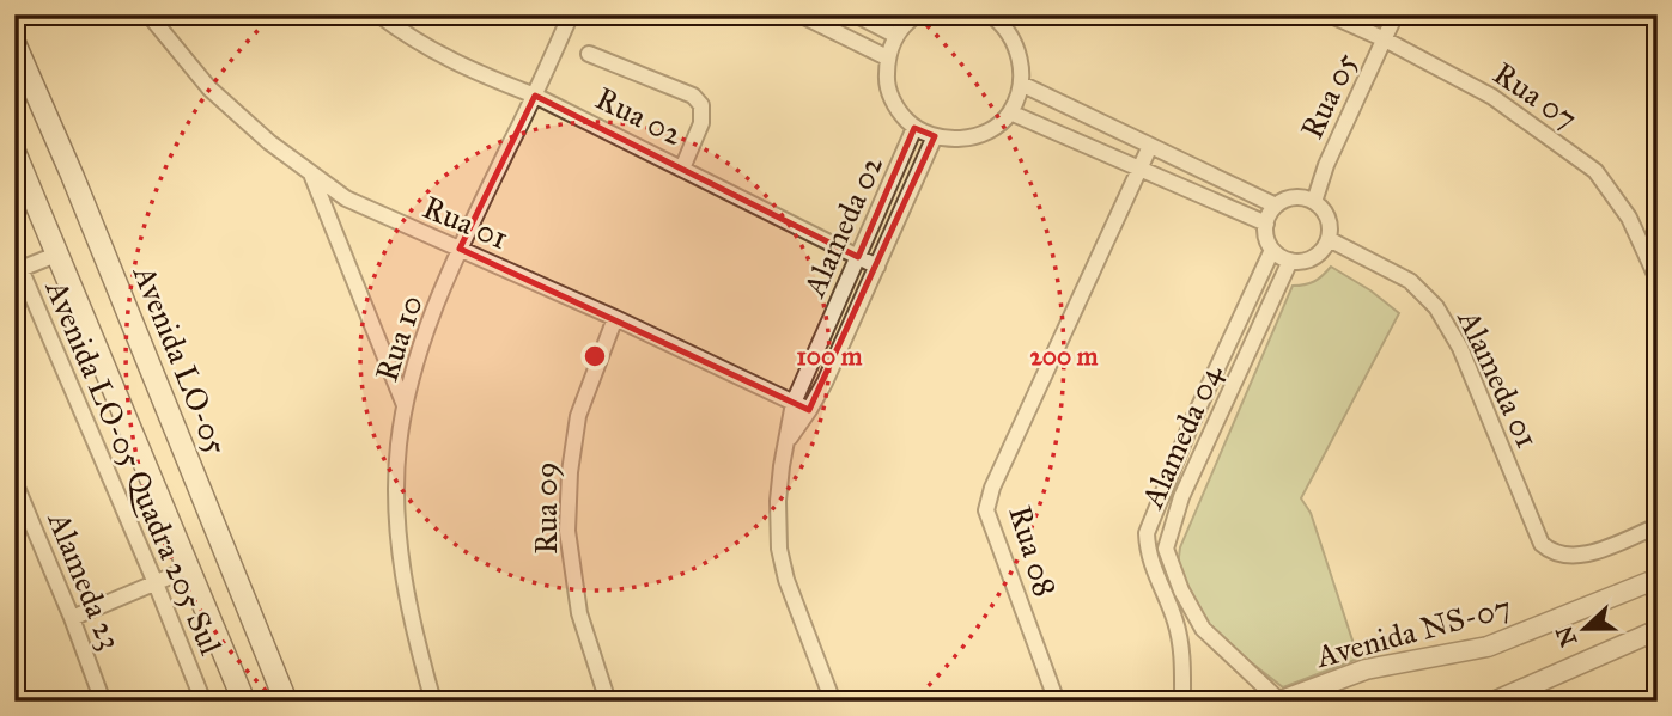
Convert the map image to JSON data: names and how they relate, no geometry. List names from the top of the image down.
{
  "streets": {
    "main road": ["Avenida LO-05"],
    "street": [
      "Rua 05",
      "Rua 07",
      "Rua 02",
      "Rua 01",
      "Alameda 02",
      "Rua 10",
      "Alameda 01",
      "Alameda 04",
      "Avenida LO-05 Quadra 205 Sul",
      "Rua 09",
      "Rua 08",
      "Alameda 23",
      "Avenida NS-07"
    ]
  },
  "crossings": [
    ["Rua 05", "Rua 07"],
    ["Rua 05", "Alameda 01"],
    ["Rua 05", "Alameda 04"],
    ["Rua 02", "Alameda 02"],
    ["Rua 02", "Rua 10"],
    ["Rua 01", "Alameda 02"],
    ["Rua 01", "Rua 10"],
    ["Rua 01", "Rua 09"],
    ["Alameda 01", "Alameda 04"],
    ["Alameda 04", "Avenida NS-07"]
  ],
  "north": "left",
  "rings": ["100 m", "200 m"]
}
